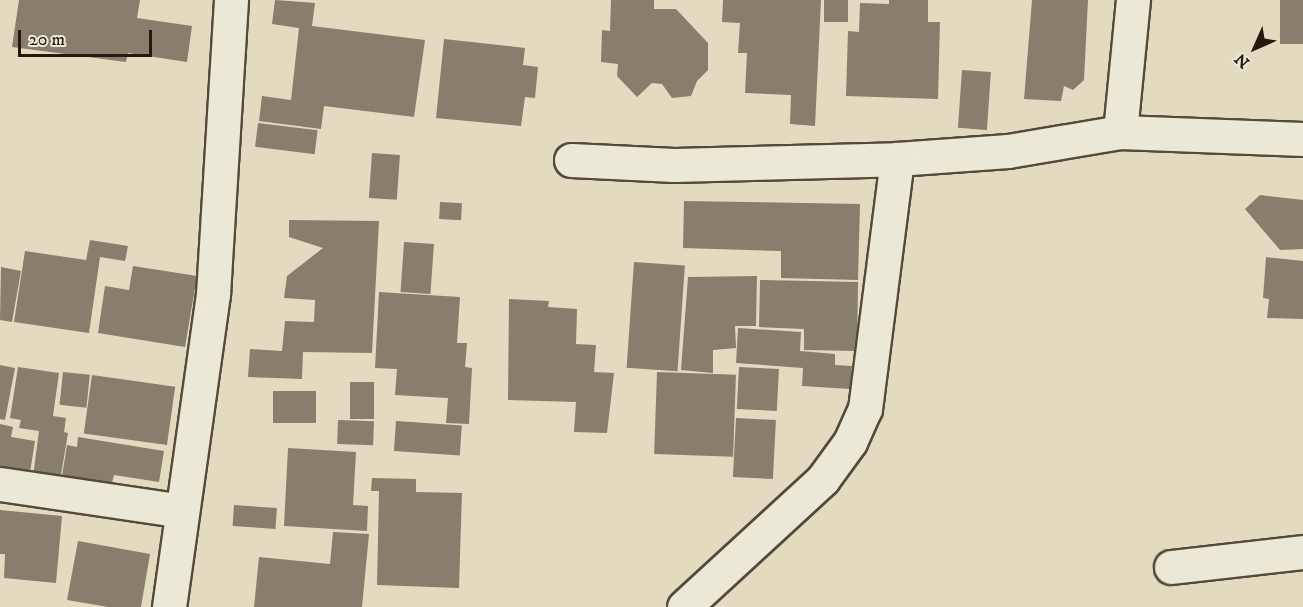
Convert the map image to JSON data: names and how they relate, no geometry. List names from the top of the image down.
{
  "scale_bar": "20 m",
  "north": "bottom left"
}
